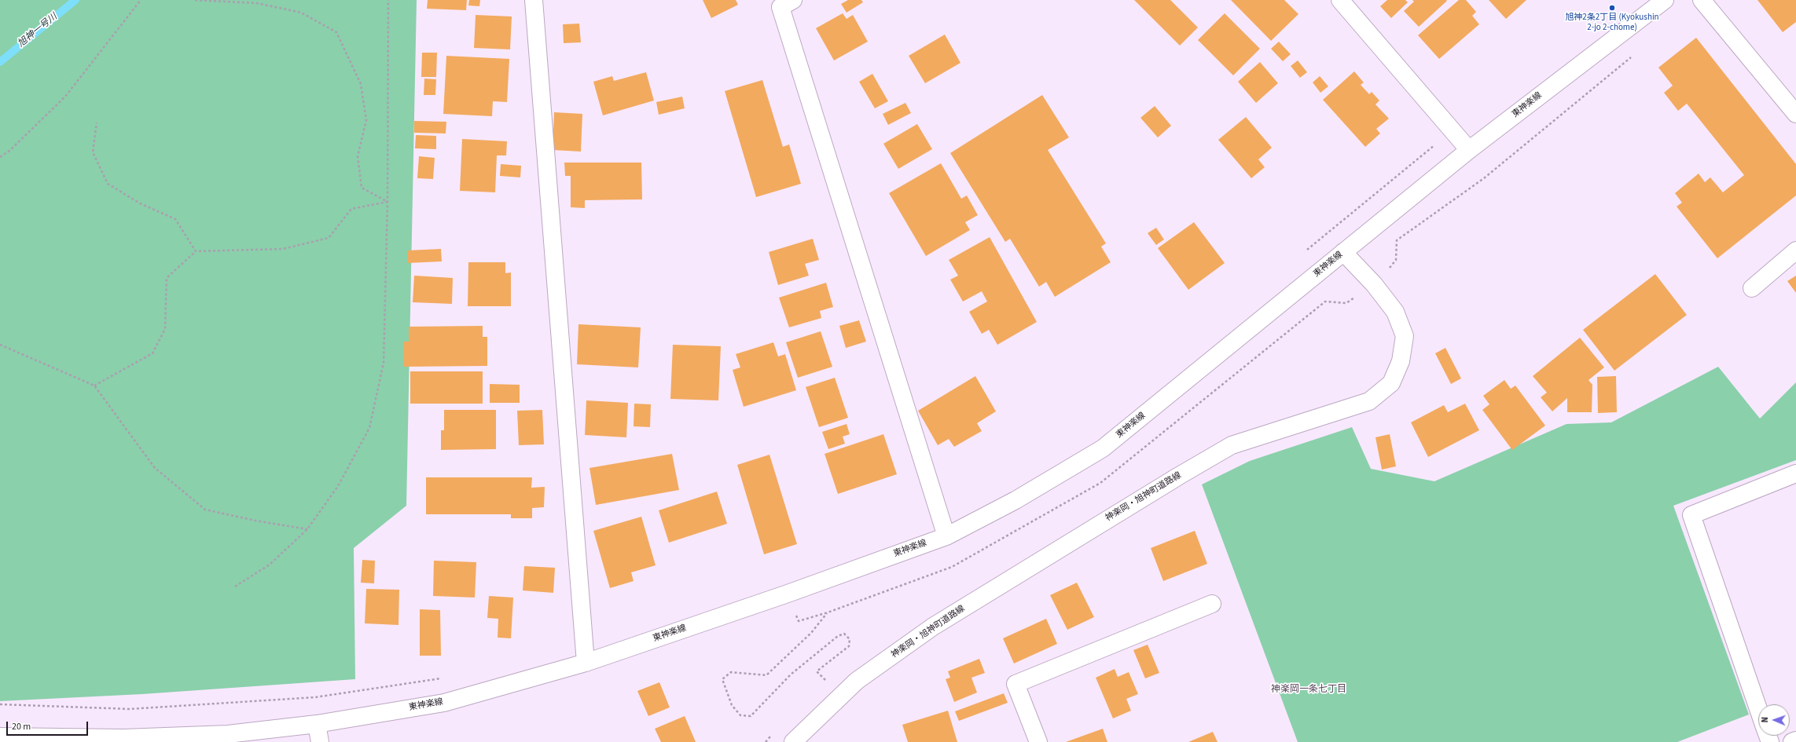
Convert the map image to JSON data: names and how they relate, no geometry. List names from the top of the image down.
{
  "streets": {
    "street": ["東神楽線", "神楽岡・旭神町道路線"]
  },
  "crossings": [
    ["東神楽線", "神楽岡・旭神町道路線"]
  ],
  "districts": ["神楽岡一条七丁目"],
  "water": ["旭神一号川"],
  "places": ["旭神2条2丁目 (Kyokushin 2-jo 2-chome)"],
  "scale_bar": "20 m",
  "north": "left"
}
